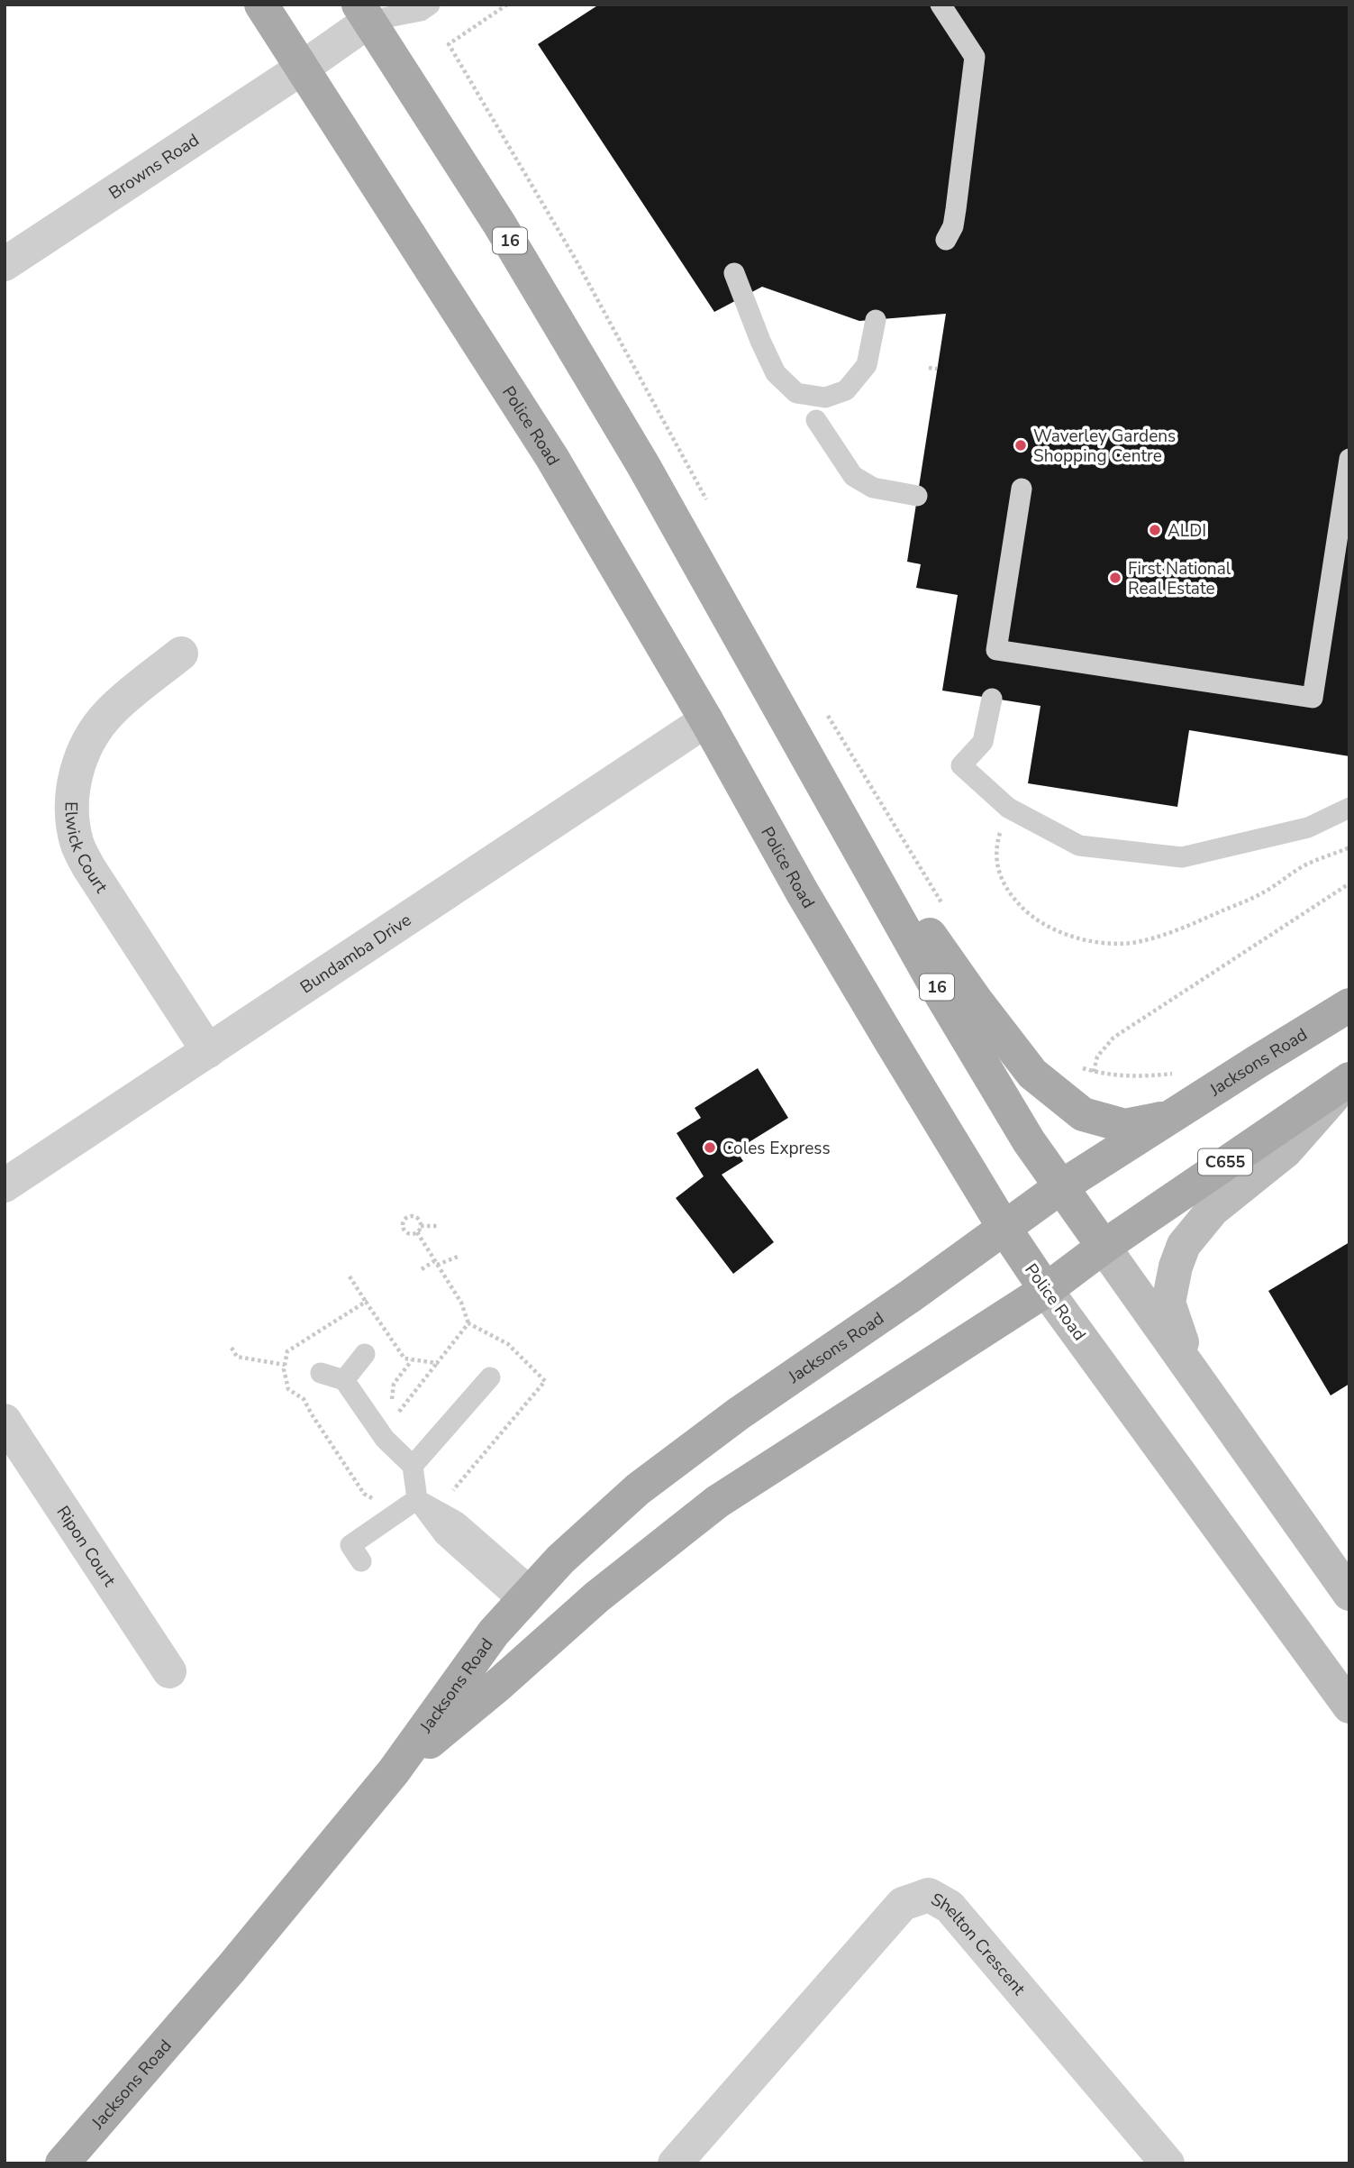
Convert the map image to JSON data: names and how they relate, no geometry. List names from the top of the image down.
{
  "streets": {
    "main road": [
      "16",
      "Police Road",
      "Jacksons Road",
      "C655"
    ],
    "street": [
      "Browns Road",
      "Elwick Court",
      "Bundamba Drive",
      "Ripon Court",
      "Shelton Crescent"
    ]
  },
  "crossings": [
    ["Browns Road", "16"],
    ["Browns Road", "Police Road"],
    ["16", "Jacksons Road"],
    ["Police Road", "Bundamba Drive"],
    ["Police Road", "Jacksons Road"],
    ["Elwick Court", "Bundamba Drive"]
  ],
  "places": [
    "Waverley Gardens Shopping Centre",
    "ALDI",
    "First National Real Estate",
    "Coles Express"
  ]
}
